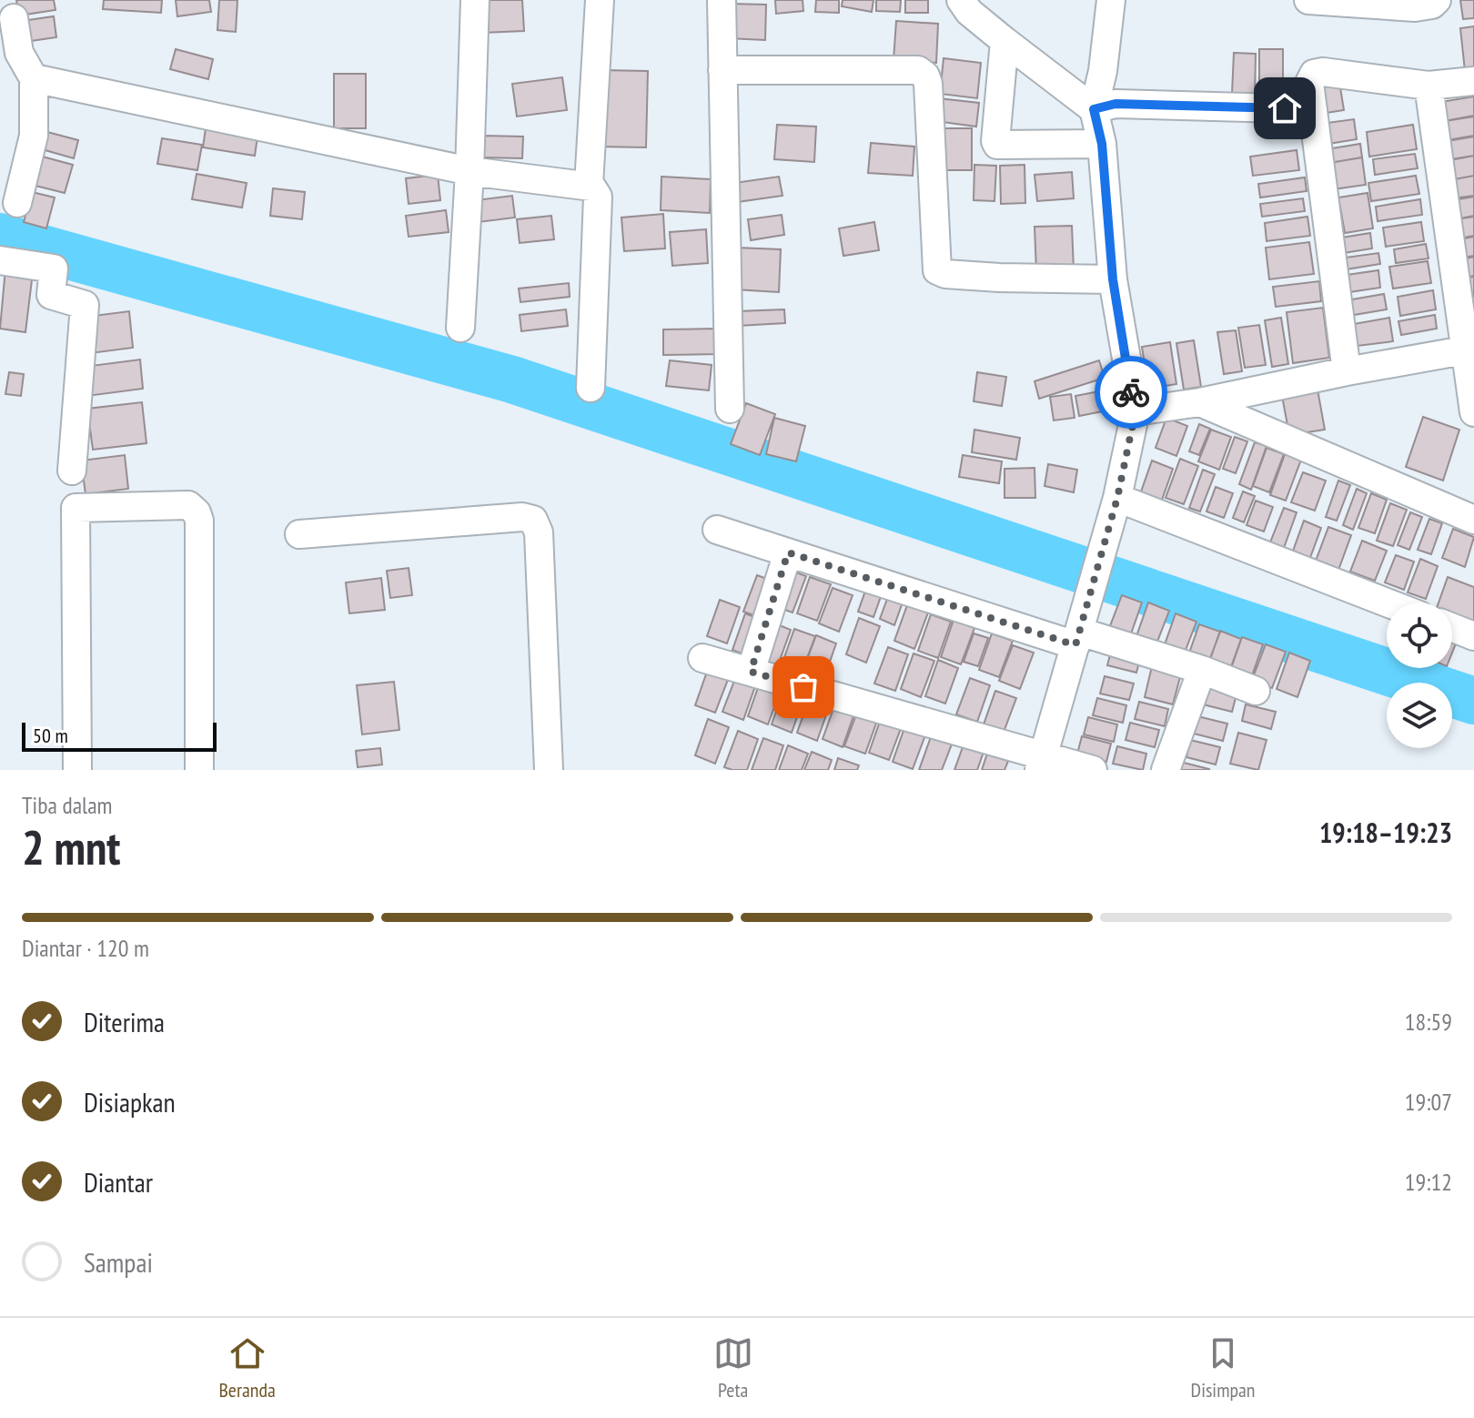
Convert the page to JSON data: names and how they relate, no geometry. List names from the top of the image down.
{
  "scale_bar": "50 m",
  "page": {
    "scale": "50 m",
    "heading": ["2 mnt", "Tiba dalam", "19:18–19:23"],
    "bar": "Diantar · 120 m",
    "list": [
      ["Diterima", "18:59"],
      ["Disiapkan", "19:07"],
      ["Diantar", "19:12"],
      "Sampai"
    ],
    "tabs": ["Beranda", "Peta", "Disimpan"]
  }
}
